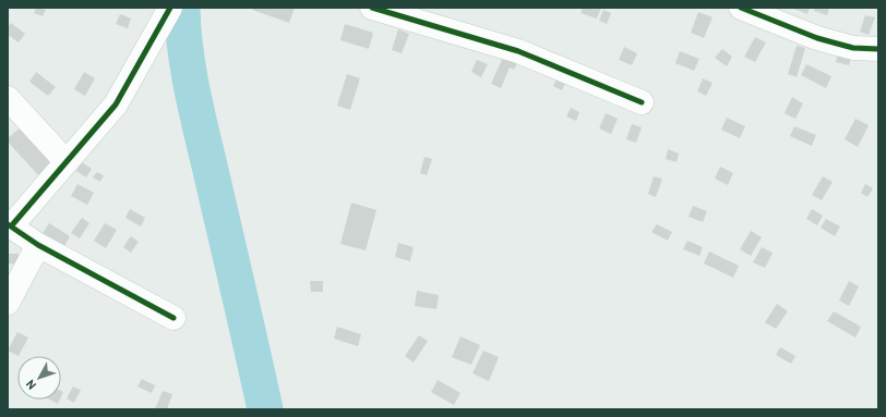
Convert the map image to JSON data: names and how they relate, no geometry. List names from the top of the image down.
{
  "north": "bottom left"
}
